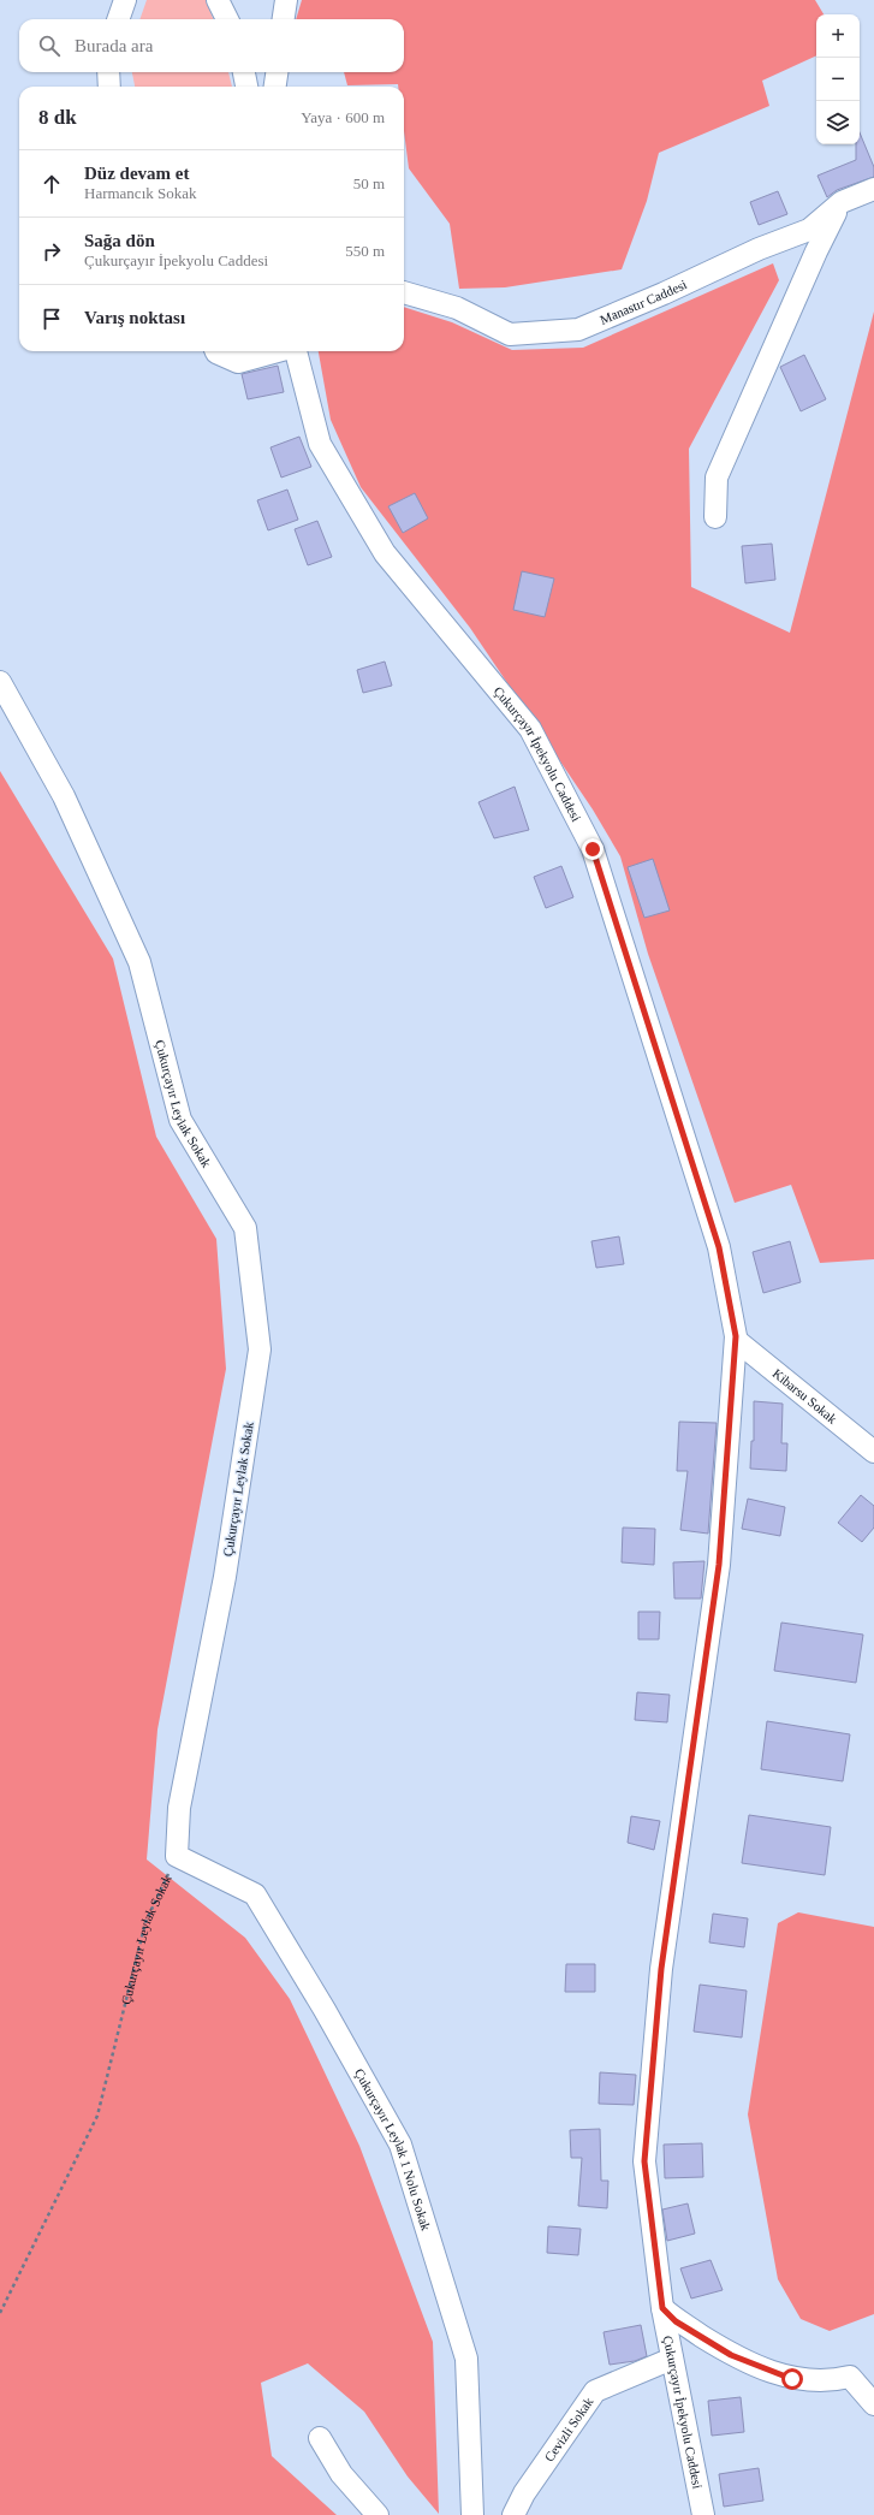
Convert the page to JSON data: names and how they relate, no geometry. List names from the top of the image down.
{
  "streets": {
    "street": [
      "Manastır Caddesi",
      "Çukurçayır İpekyolu Caddesi",
      "Çukurçayır Leylak Sokak",
      "Kibarsu Sokak",
      "Çukurçayır Leylak 1 Nolu Sokak",
      "Cevizli Sokak"
    ]
  },
  "crossings": [
    ["Çukurçayır İpekyolu Caddesi", "Kibarsu Sokak"],
    ["Çukurçayır İpekyolu Caddesi", "Cevizli Sokak"],
    ["Çukurçayır Leylak Sokak", "Çukurçayır Leylak 1 Nolu Sokak"]
  ],
  "page": {
    "map_buttons": ["+", "−"],
    "search": "Burada ara",
    "heading": ["8 dk", "Yaya · 600 m"],
    "list": [
      ["Düz devam et", "Harmancık Sokak", "50 m"],
      ["Sağa dön", "Çukurçayır İpekyolu Caddesi", "550 m"],
      "Varış noktası"
    ]
  }
}
